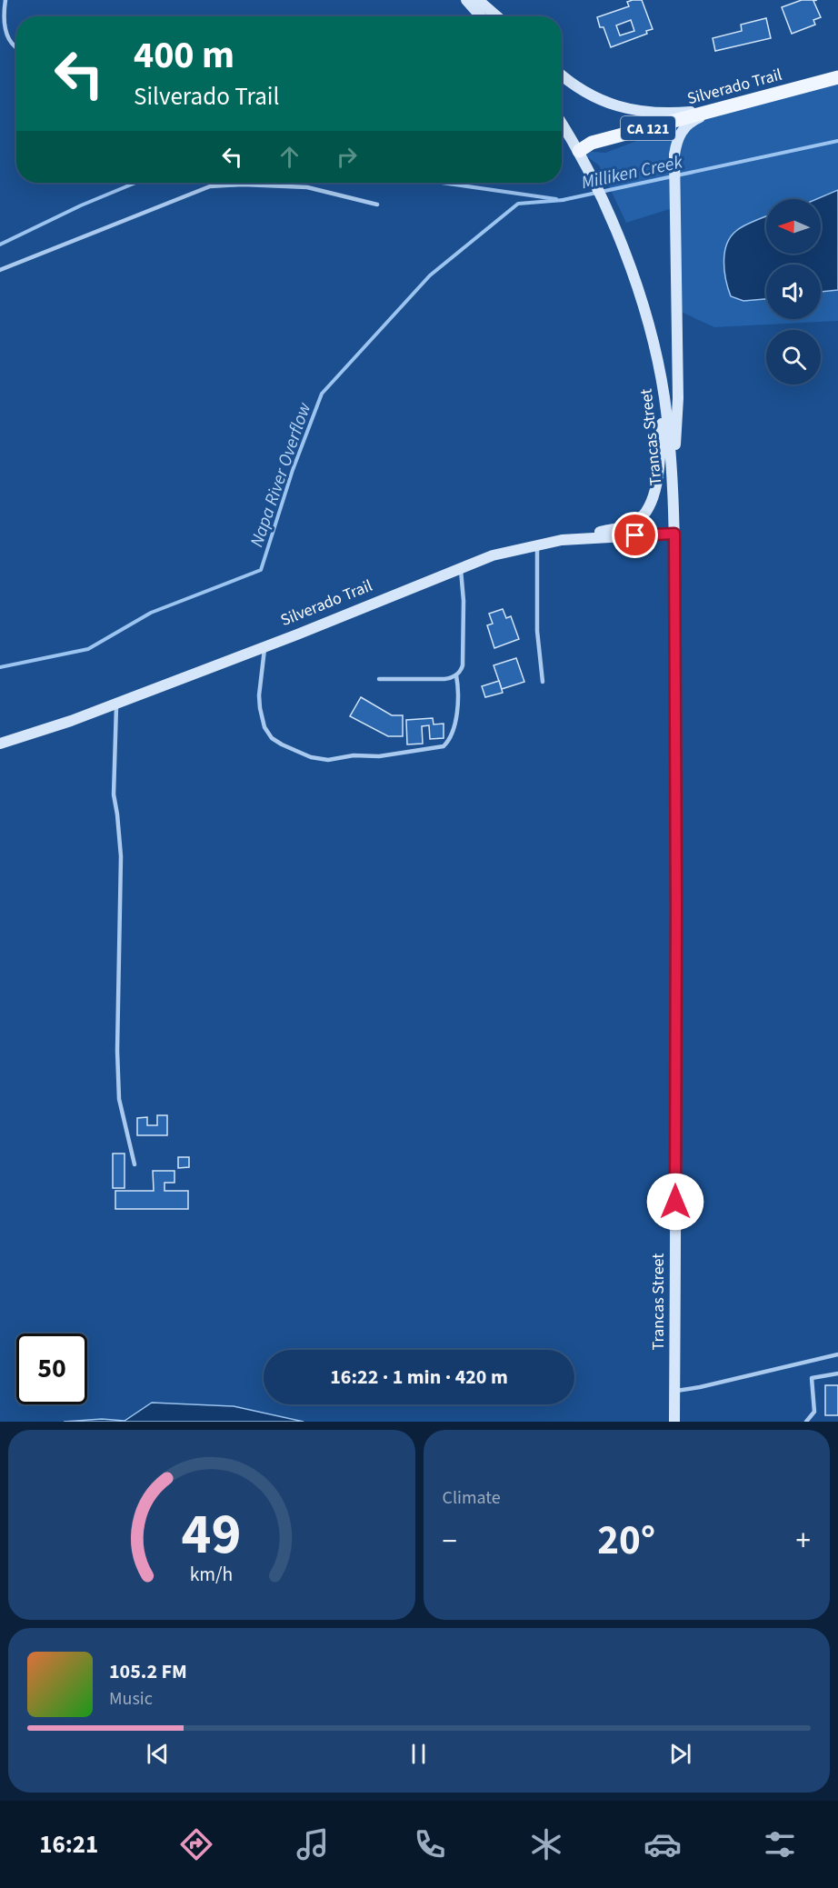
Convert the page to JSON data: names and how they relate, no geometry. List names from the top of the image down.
{
  "streets": {
    "main road": ["Silverado Trail", "CA 121", "Trancas Street"]
  },
  "crossings": [
    ["Silverado Trail", "Trancas Street"]
  ],
  "water": ["Milliken Creek", "Napa River Overflow"],
  "north": "left",
  "page": {
    "turn": ["400 m", "Silverado Trail"],
    "limit": "50",
    "trip": "16:22 · 1 min · 420 m",
    "tile": "Climate",
    "heat": ["−", "20°", "+"],
    "song": ["105.2 FM", "Music"],
    "tabs": "16:21",
    "gauge": ["49", "km/h"]
  }
}
